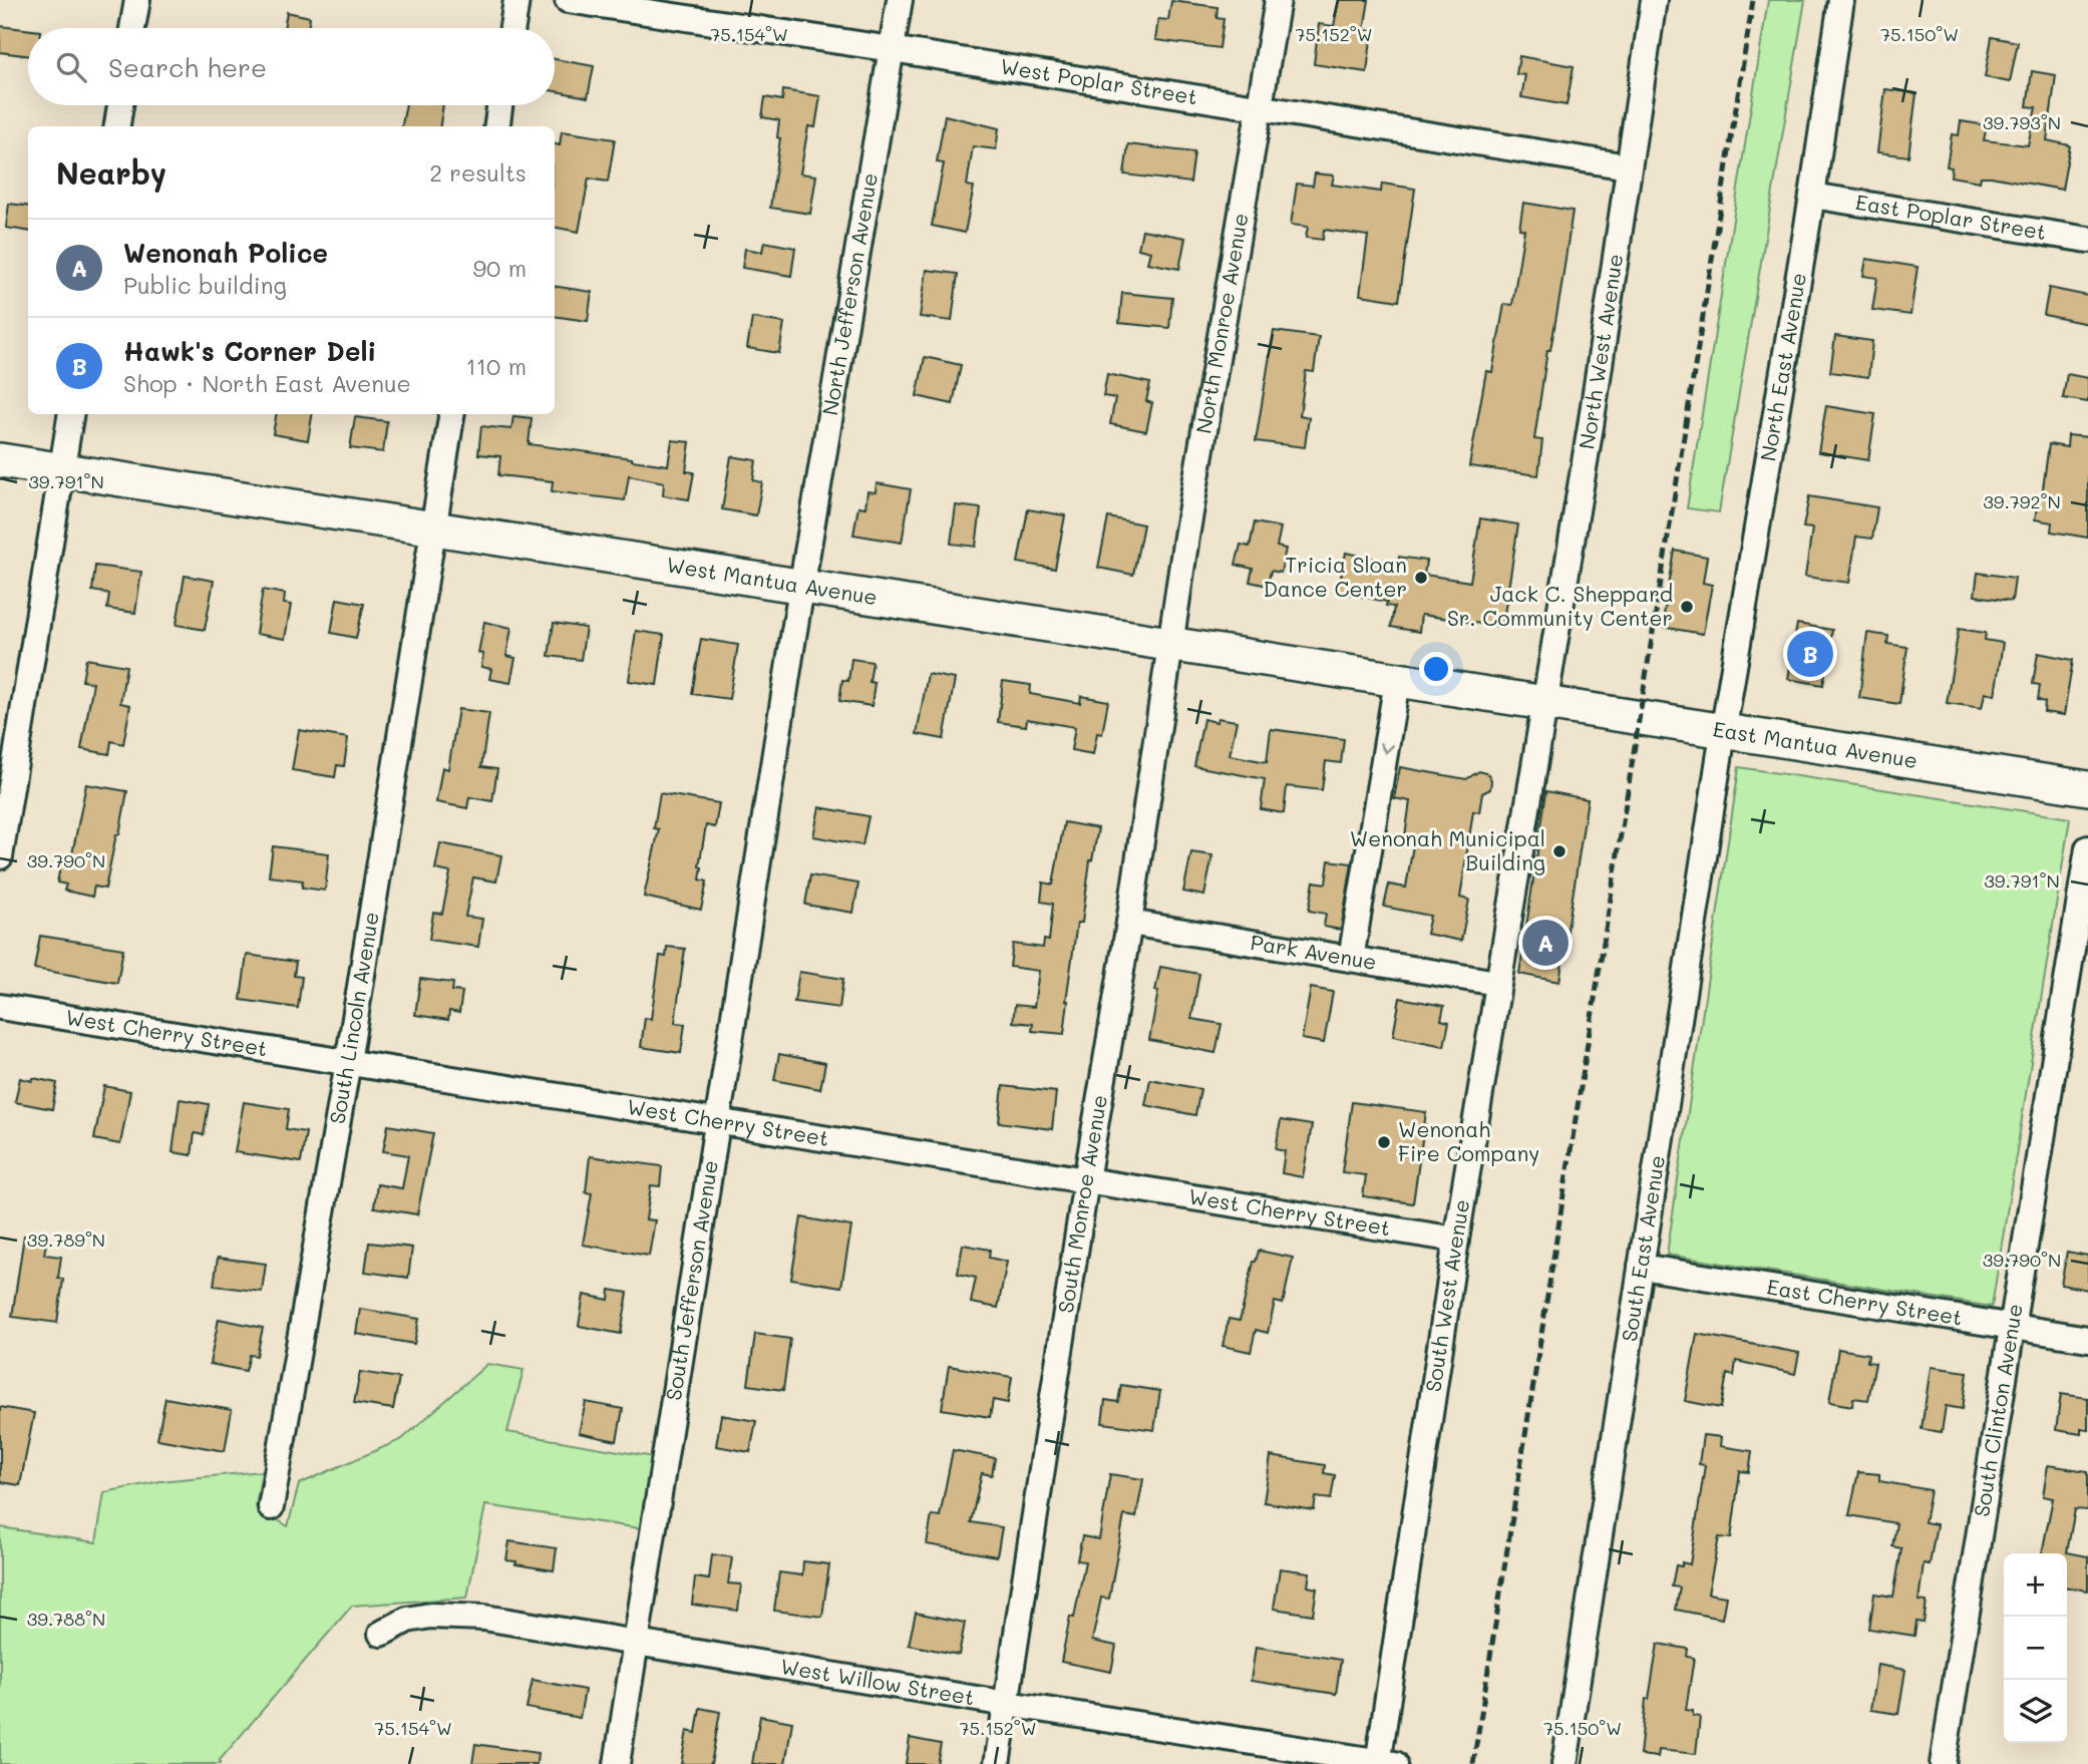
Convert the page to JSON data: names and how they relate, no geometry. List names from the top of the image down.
{
  "streets": {
    "street": [
      "West Poplar Street",
      "East Poplar Street",
      "North Jefferson Avenue",
      "North Monroe Avenue",
      "North West Avenue",
      "North East Avenue",
      "West Mantua Avenue",
      "East Mantua Avenue",
      "Park Avenue",
      "South Lincoln Avenue",
      "West Cherry Street",
      "South Monroe Avenue",
      "South East Avenue",
      "South Jefferson Avenue",
      "South West Avenue",
      "East Cherry Street",
      "South Clinton Avenue",
      "West Willow Street"
    ]
  },
  "crossings": [
    ["West Poplar Street", "North Jefferson Avenue"],
    ["West Poplar Street", "North Monroe Avenue"],
    ["West Poplar Street", "North West Avenue"],
    ["East Poplar Street", "North East Avenue"],
    ["North Jefferson Avenue", "West Mantua Avenue"],
    ["North Jefferson Avenue", "South Jefferson Avenue"],
    ["North Monroe Avenue", "West Mantua Avenue"],
    ["North Monroe Avenue", "South Monroe Avenue"],
    ["North West Avenue", "West Mantua Avenue"],
    ["North West Avenue", "East Mantua Avenue"],
    ["North West Avenue", "South West Avenue"],
    ["North East Avenue", "East Mantua Avenue"],
    ["North East Avenue", "South East Avenue"],
    ["West Mantua Avenue", "East Mantua Avenue"],
    ["West Mantua Avenue", "South Lincoln Avenue"],
    ["West Mantua Avenue", "South Monroe Avenue"],
    ["West Mantua Avenue", "South Jefferson Avenue"],
    ["West Mantua Avenue", "South West Avenue"],
    ["East Mantua Avenue", "South East Avenue"],
    ["East Mantua Avenue", "South West Avenue"],
    ["Park Avenue", "South Monroe Avenue"],
    ["Park Avenue", "South West Avenue"],
    ["South Lincoln Avenue", "West Cherry Street"],
    ["West Cherry Street", "South Monroe Avenue"],
    ["West Cherry Street", "South Jefferson Avenue"],
    ["West Cherry Street", "South West Avenue"],
    ["South Monroe Avenue", "West Willow Street"],
    ["South East Avenue", "East Cherry Street"],
    ["South Jefferson Avenue", "West Willow Street"],
    ["South West Avenue", "West Willow Street"],
    ["East Cherry Street", "South Clinton Avenue"]
  ],
  "places": [
    "Tricia Sloan Dance Center",
    "Jack C. Sheppard Sr. Community Center",
    "Wenonah Municipal Building",
    "Wenonah Fire Company"
  ],
  "page": {
    "search": "Search here",
    "heading": ["Nearby", "2 results"],
    "list": [
      {
        "mark": "A",
        "name": "Wenonah Police",
        "note": "Public building",
        "value": "90 m"
      },
      {
        "mark": "B",
        "name": "Hawk's Corner Deli",
        "note": "Shop · North East Avenue",
        "value": "110 m"
      }
    ],
    "pins": ["B", "A"],
    "map_buttons": ["+", "−"]
  },
  "coordinates": [
    "75.154°W",
    "75.152°W",
    "75.150°W",
    "39.793°N",
    "39.791°N",
    "39.792°N",
    "39.790°N",
    "39.789°N",
    "39.788°N"
  ]
}
